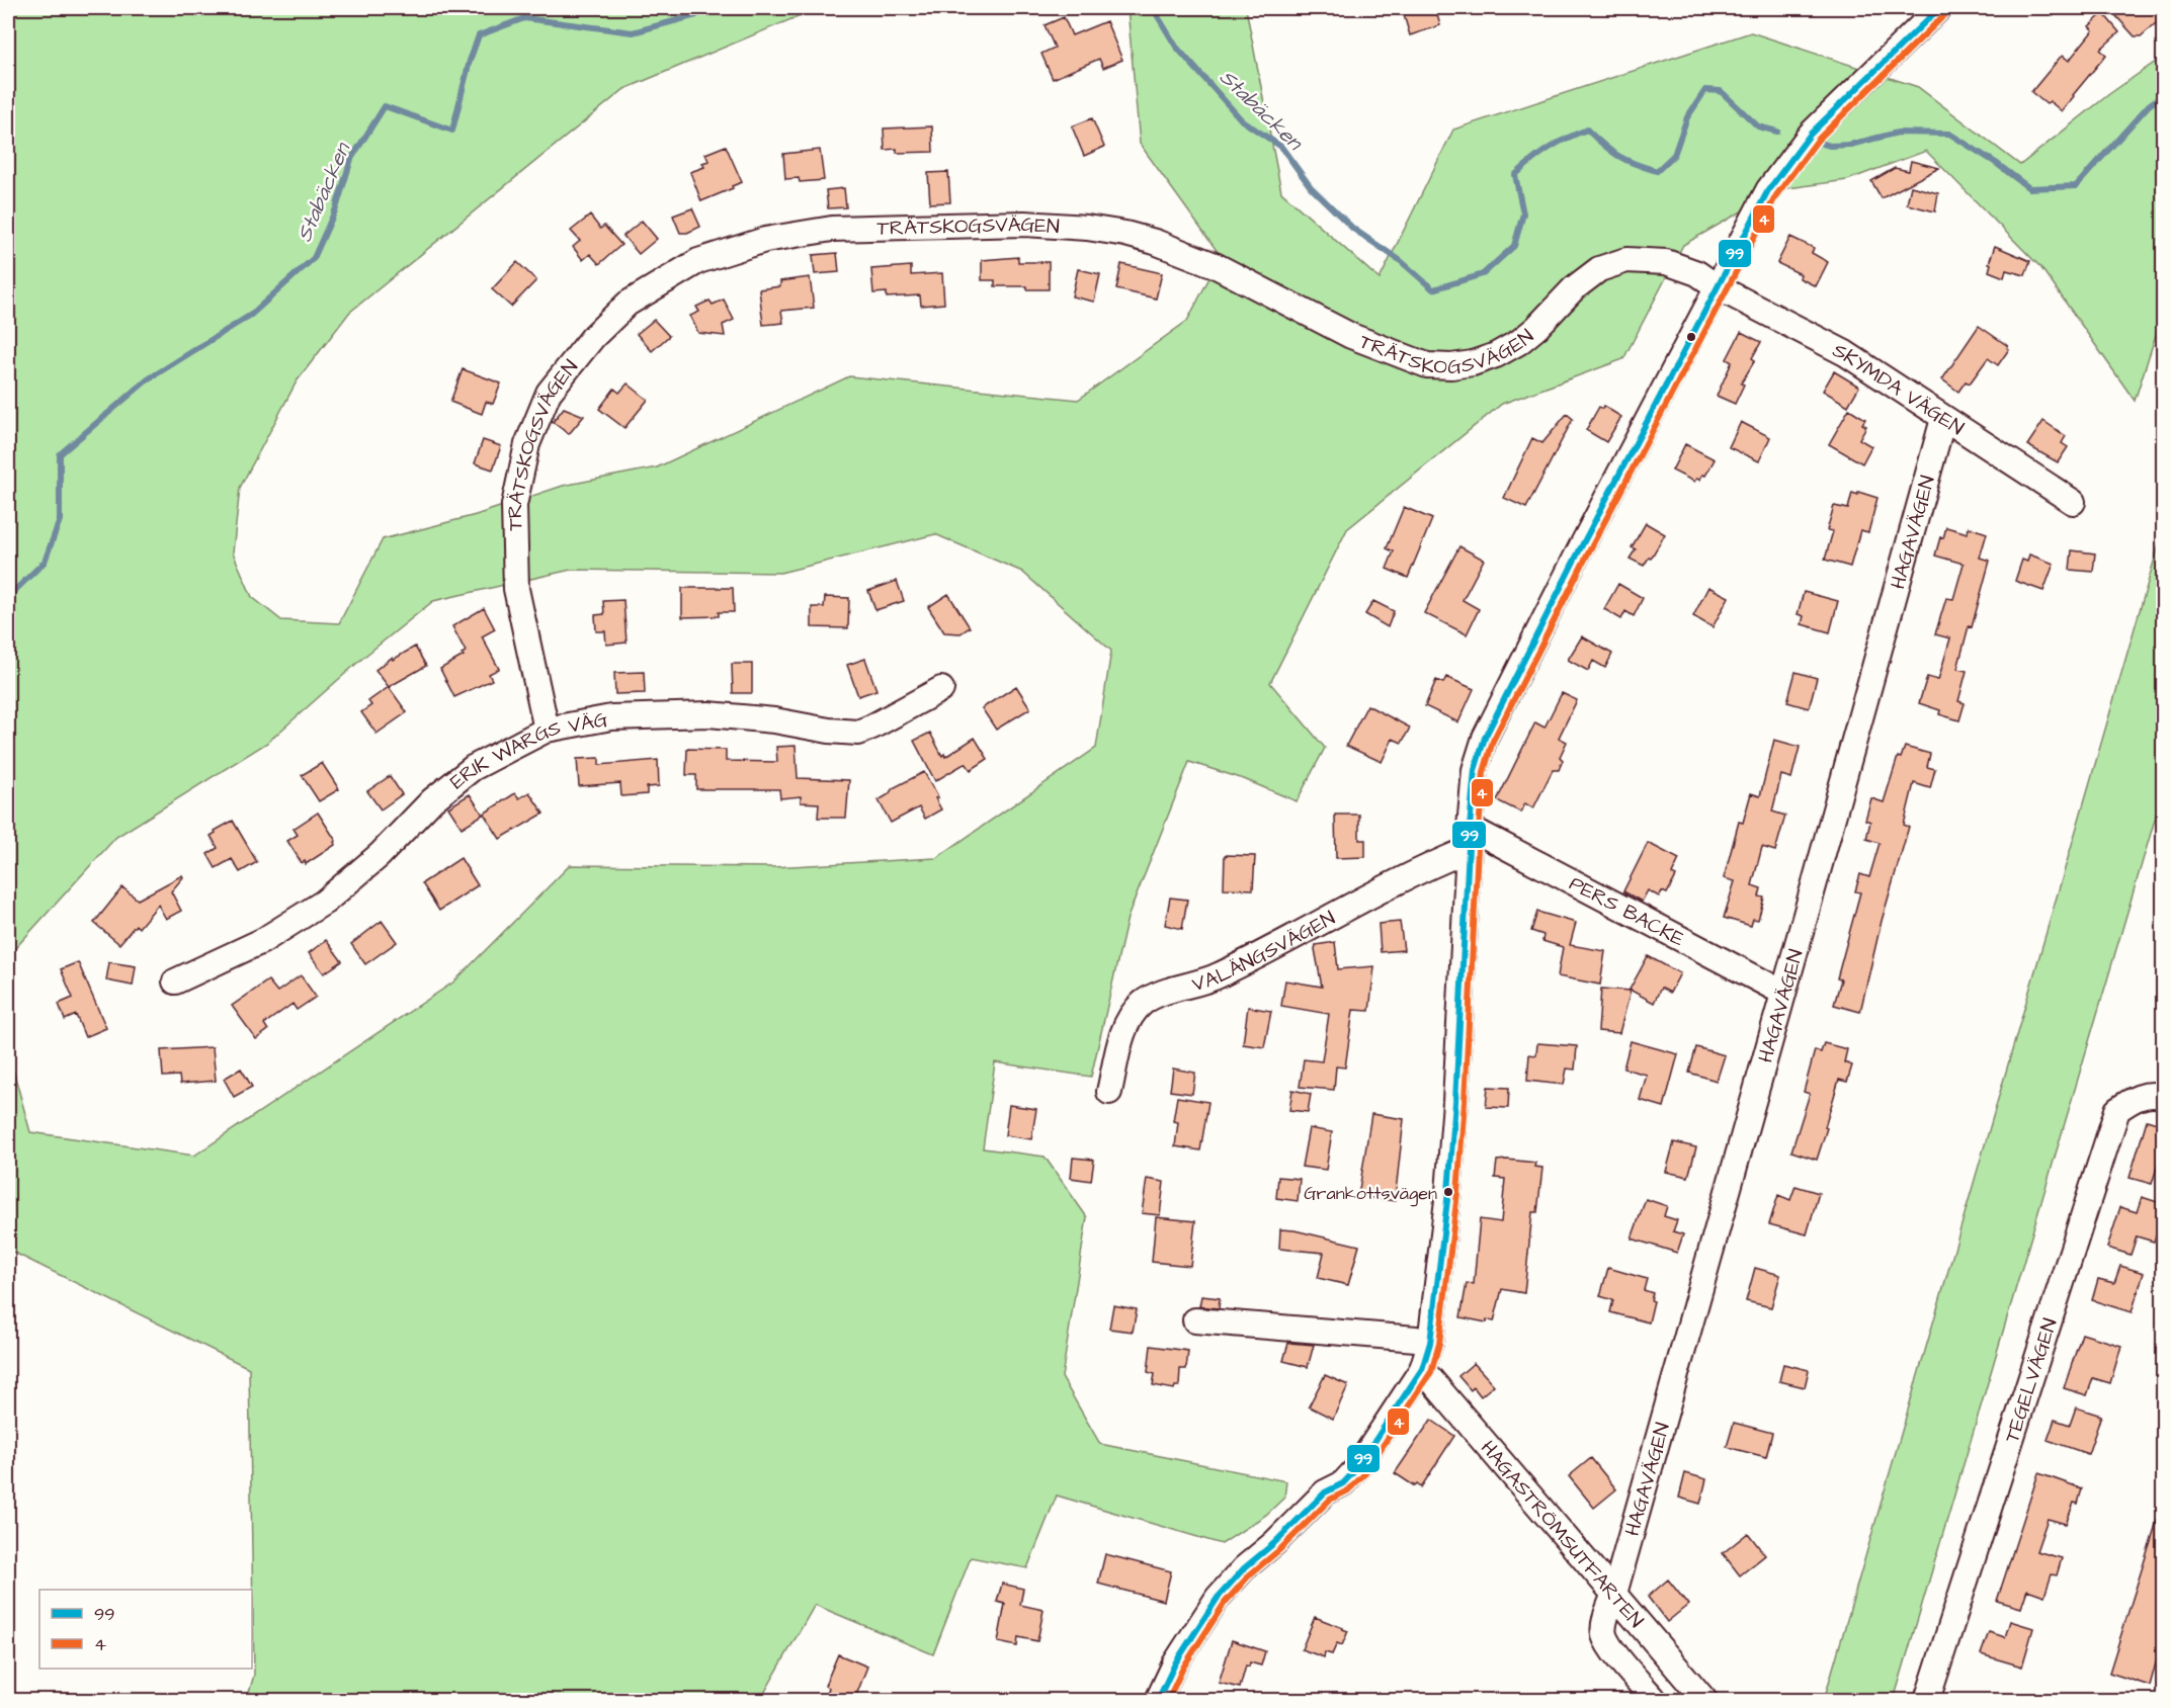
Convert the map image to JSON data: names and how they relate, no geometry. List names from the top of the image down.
{
  "streets": {
    "street": [
      "TRÄTSKOGSVÄGEN",
      "SKYMDA VÄGEN",
      "HAGAVÄGEN",
      "ERIK WARGS VÄG",
      "PERS BACKE",
      "VALÄNGSVÄGEN",
      "TEGELVÄGEN",
      "HAGASTRÖMSUTFARTEN"
    ]
  },
  "crossings": [
    ["TRÄTSKOGSVÄGEN", "SKYMDA VÄGEN"],
    ["TRÄTSKOGSVÄGEN", "ERIK WARGS VÄG"],
    ["SKYMDA VÄGEN", "HAGAVÄGEN"],
    ["HAGAVÄGEN", "PERS BACKE"],
    ["HAGAVÄGEN", "HAGASTRÖMSUTFARTEN"],
    ["PERS BACKE", "VALÄNGSVÄGEN"]
  ],
  "water": ["Stabäcken"],
  "places": ["Grankottsvägen"],
  "lines": ["transit line 99", "transit line 4"],
  "legend": ["99", "4"]
}
